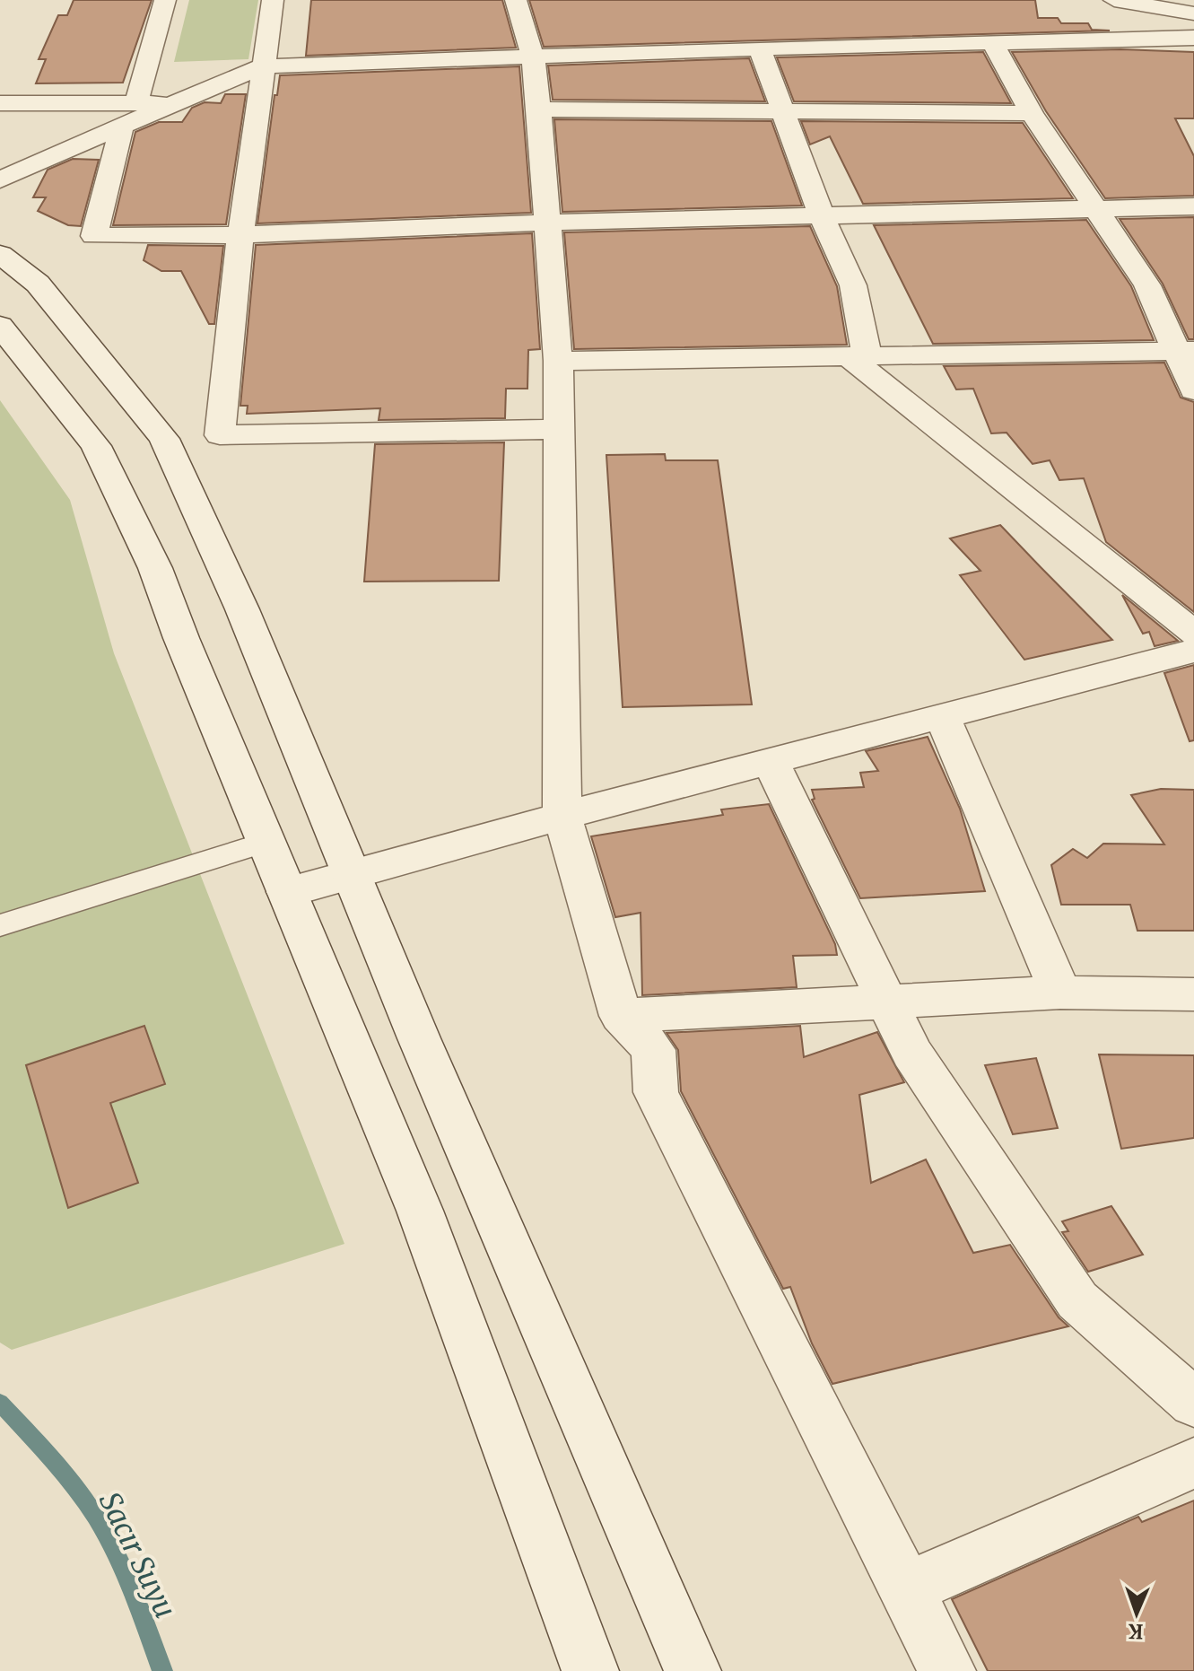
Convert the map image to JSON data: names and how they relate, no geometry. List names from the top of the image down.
{
  "water": ["Sacır Suyu"],
  "north": "bottom"
}
